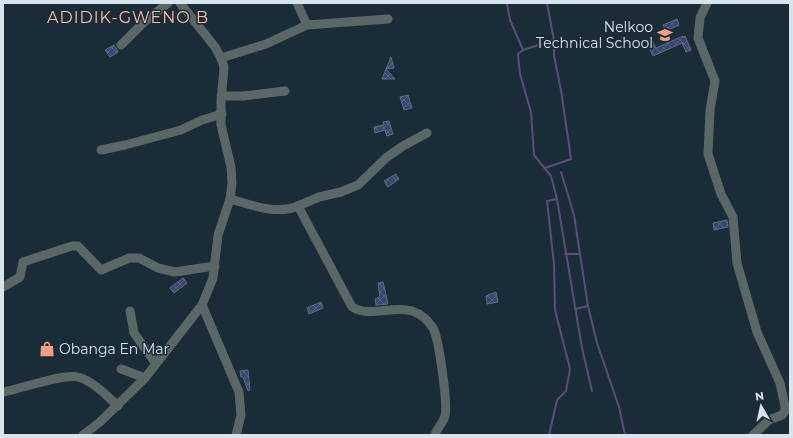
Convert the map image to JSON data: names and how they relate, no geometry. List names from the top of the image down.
{
  "districts": ["ADIDIK-GWENO B"],
  "places": {
    "school or university": ["Nelkoo Technical School"],
    "shop": ["Obanga En Mar"]
  },
  "north": "top"
}
